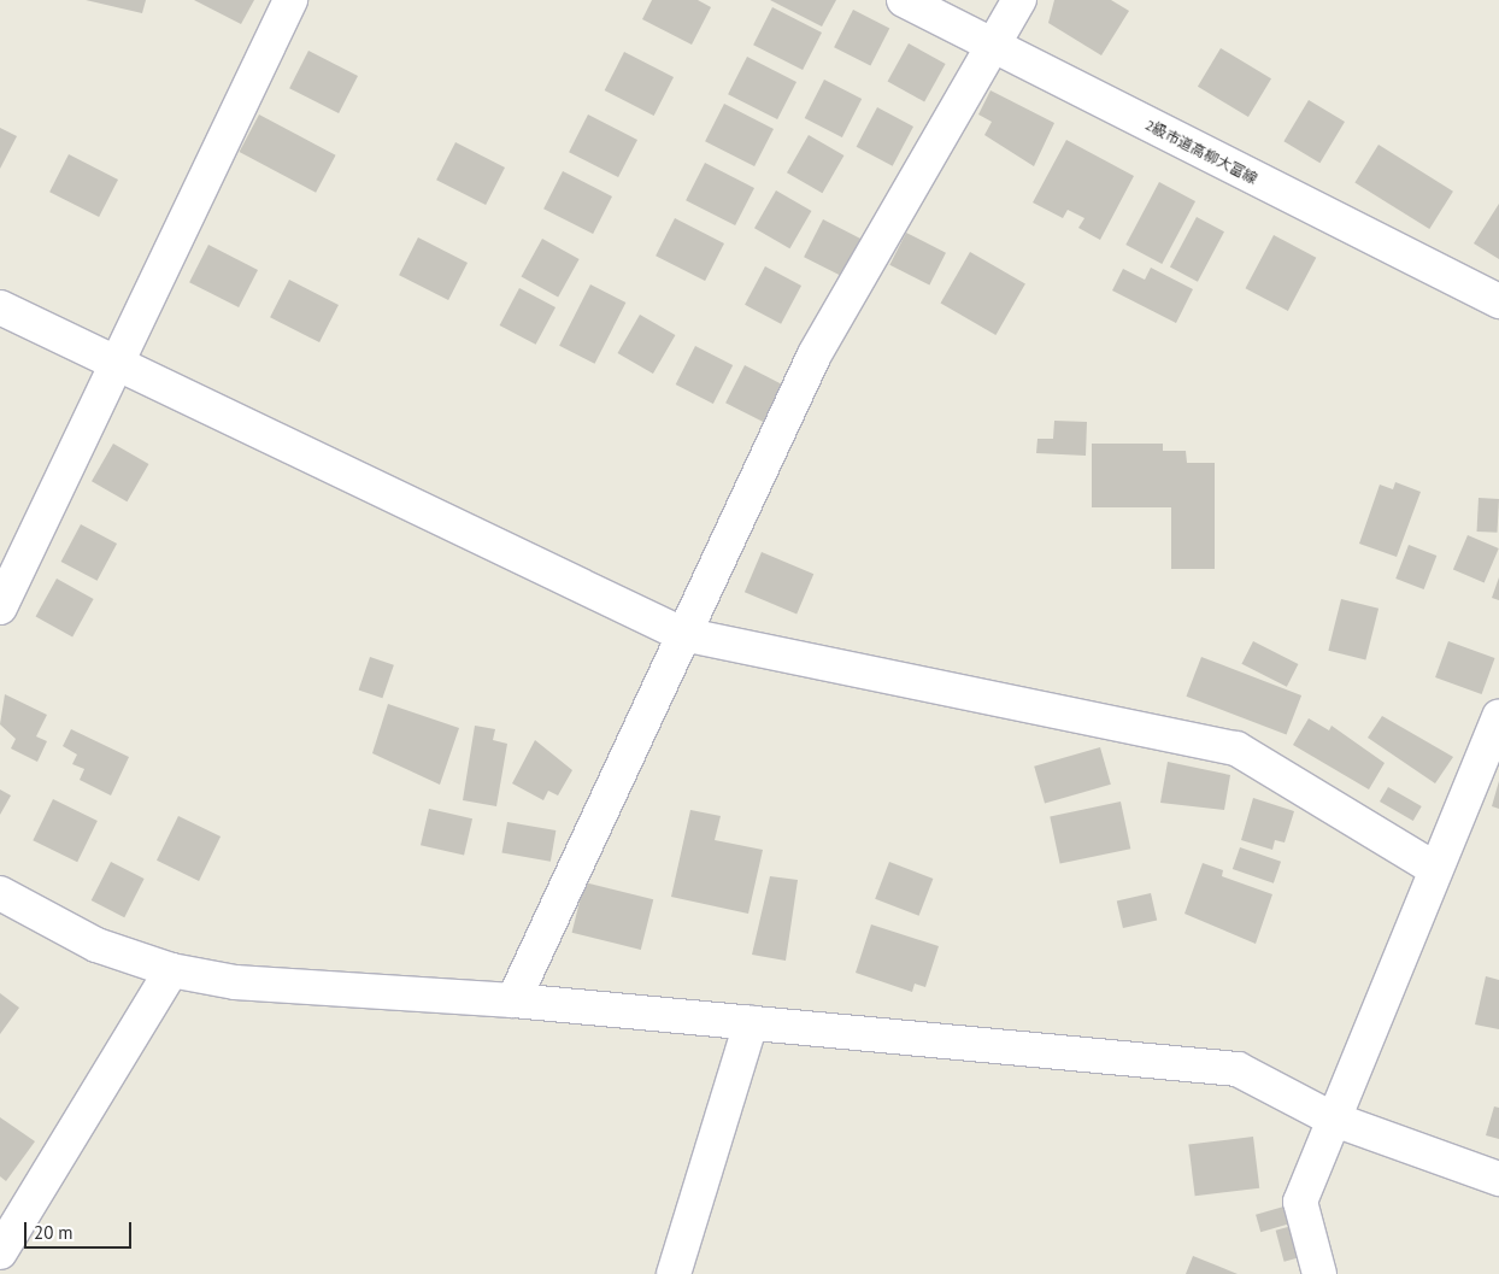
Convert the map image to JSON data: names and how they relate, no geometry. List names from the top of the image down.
{
  "streets": {
    "street": ["2級市道高柳大富線"]
  },
  "scale_bar": "20 m"
}
